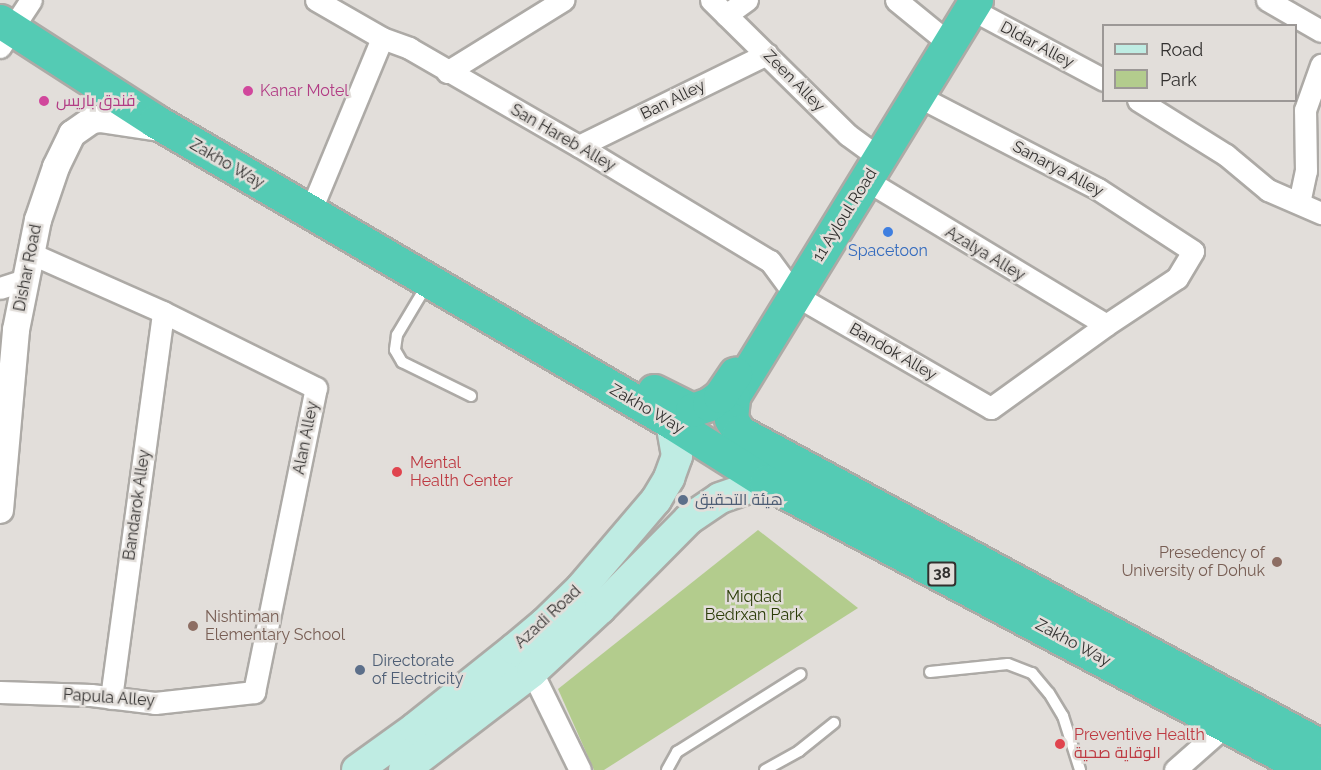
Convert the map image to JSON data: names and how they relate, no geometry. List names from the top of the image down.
{
  "streets": {
    "highway": ["Zakho Way", "11 Ayloul Road", "38"],
    "main road": ["Azadi Road"],
    "street": [
      "Dldar Alley",
      "Zeen Alley",
      "Ban Alley",
      "San Hareb Alley",
      "Sanarya Alley",
      "Azalya Alley",
      "Dishar Road",
      "Bandok Alley",
      "Alan Alley",
      "Bandarok Alley",
      "Papula Alley"
    ]
  },
  "crossings": [
    ["Dldar Alley", "11 Ayloul Road"],
    ["Zeen Alley", "Ban Alley"],
    ["Zeen Alley", "11 Ayloul Road"],
    ["Zeen Alley", "Azalya Alley"],
    ["Ban Alley", "San Hareb Alley"],
    ["San Hareb Alley", "11 Ayloul Road"],
    ["San Hareb Alley", "Bandok Alley"],
    ["Zakho Way", "11 Ayloul Road"],
    ["Zakho Way", "Dishar Road"],
    ["Zakho Way", "Azadi Road"],
    ["Sanarya Alley", "11 Ayloul Road"],
    ["Sanarya Alley", "Azalya Alley"],
    ["Sanarya Alley", "Bandok Alley"],
    ["11 Ayloul Road", "Azalya Alley"],
    ["11 Ayloul Road", "Bandok Alley"],
    ["Azalya Alley", "Bandok Alley"],
    ["Dishar Road", "Alan Alley"],
    ["Alan Alley", "Bandarok Alley"],
    ["Alan Alley", "Papula Alley"],
    ["Bandarok Alley", "Papula Alley"]
  ],
  "parks": ["Miqdad Bedrxan Park"],
  "places": [
    "Kanar Motel",
    "فندق باريس",
    "Spacetoon",
    "Mental Health Center",
    "هيئة التحقيق",
    "Presedency of University of Dohuk",
    "Nishtiman Elementary School",
    "Directorate of Electricity",
    "Preventive Health الوقایة صحیة"
  ],
  "legend": ["Road", "Park"]
}
